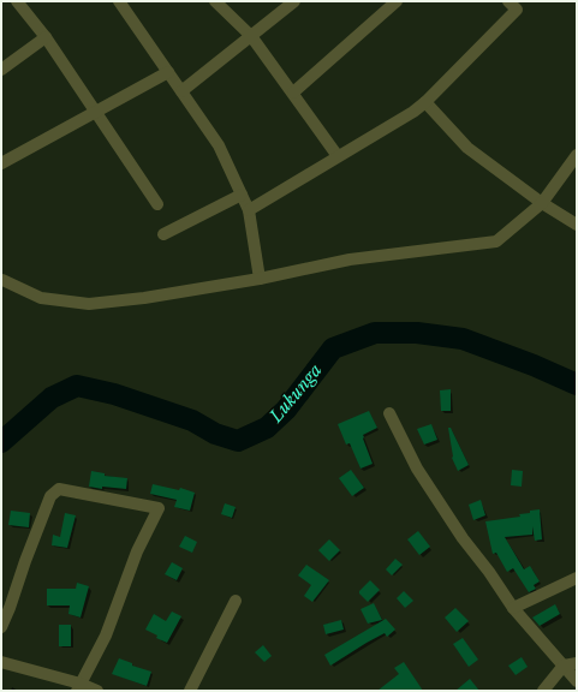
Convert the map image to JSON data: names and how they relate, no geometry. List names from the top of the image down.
{
  "water": ["Lukunga"]
}
